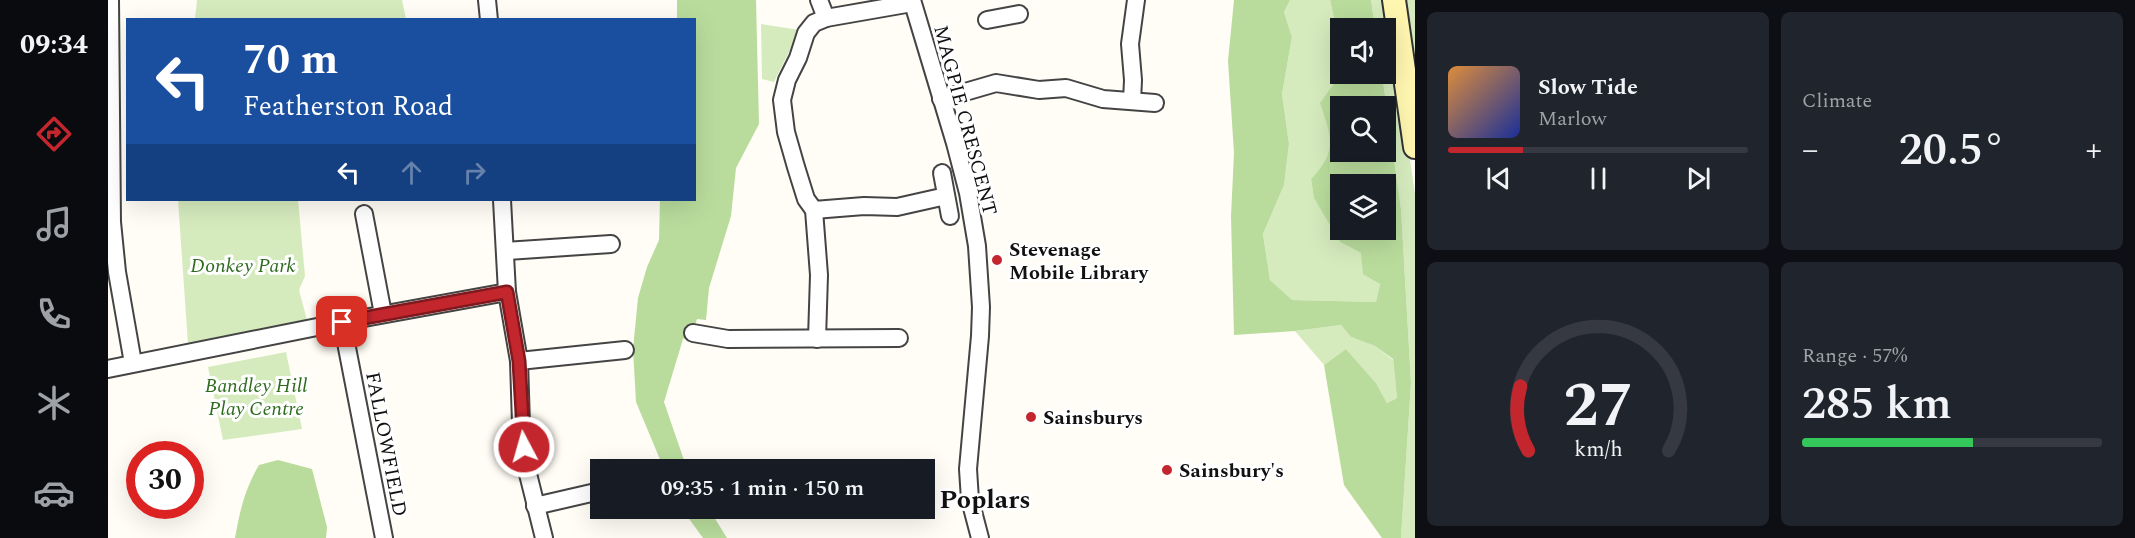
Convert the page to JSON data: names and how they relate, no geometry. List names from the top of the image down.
{
  "streets": {
    "street": ["MAGPIE CRESCENT", "FALLOWFIELD"]
  },
  "districts": ["Poplars"],
  "parks": ["Donkey Park", "Bandley Hill Play Centre"],
  "places": ["Stevenage Mobile Library", "Sainsburys", "Sainsbury's"],
  "page": {
    "tabs": "09:34",
    "tile": [
      "Climate",
      ["Range · 57%", "285 km"]
    ],
    "turn": ["70 m", "Featherston Road"],
    "song": ["Slow Tide", "Marlow"],
    "heat": ["−", "20.5°", "+"],
    "limit": "30",
    "trip": "09:35 · 1 min · 150 m",
    "gauge": ["27", "km/h"]
  }
}
